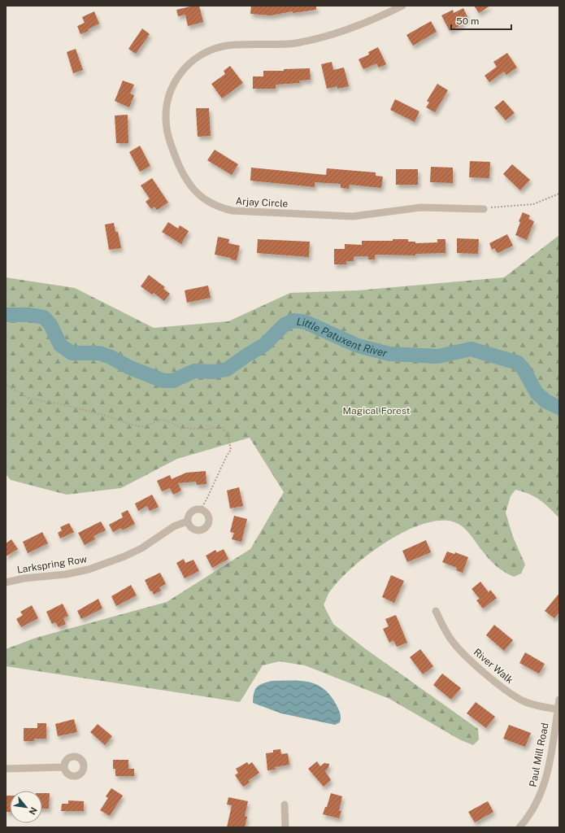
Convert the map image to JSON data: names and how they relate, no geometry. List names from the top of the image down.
{
  "streets": {
    "street": [
      "Arjay Circle",
      "Larkspring Row",
      "River Walk",
      "Paul Mill Road"
    ]
  },
  "crossings": [
    ["River Walk", "Paul Mill Road"]
  ],
  "water": ["Little Patuxent River"],
  "parks": ["Magical Forest"],
  "scale_bar": "50 m",
  "north": "bottom right"
}
